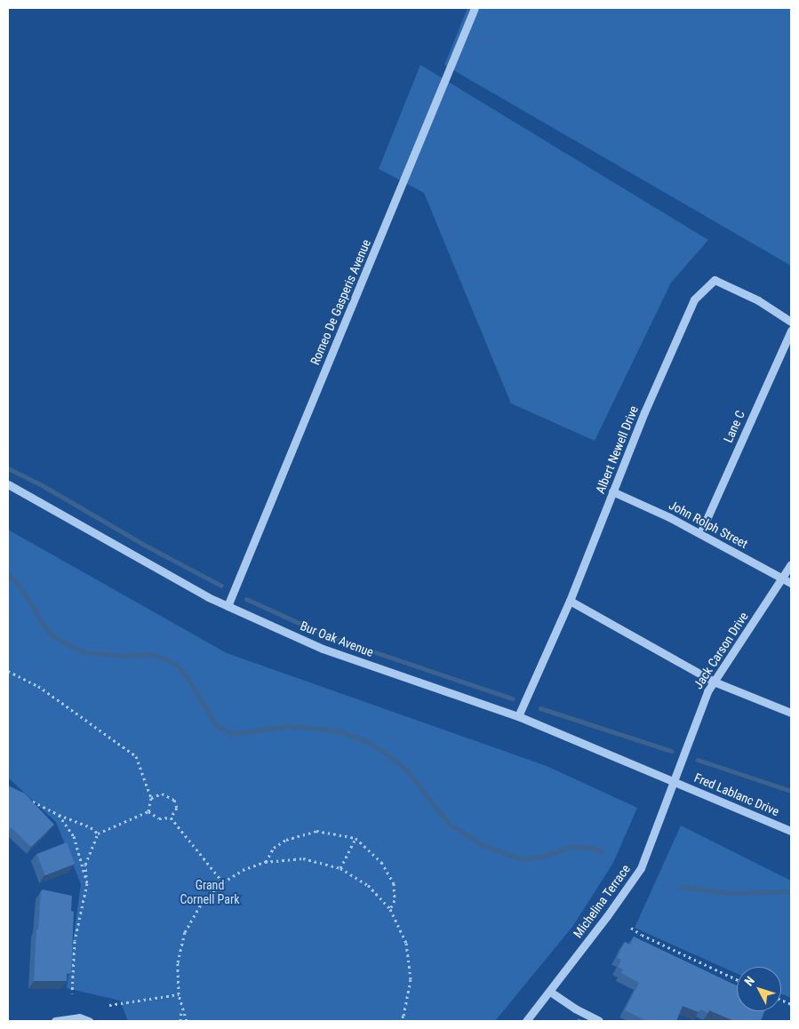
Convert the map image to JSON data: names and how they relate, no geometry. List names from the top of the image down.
{
  "streets": {
    "street": [
      "Romeo De Gasperis Avenue",
      "Lane C",
      "Albert Newell Drive",
      "John Rolph Street",
      "Bur Oak Avenue",
      "Jack Carson Drive",
      "Fred Lablanc Drive",
      "Michelina Terrace"
    ]
  },
  "crossings": [
    ["Romeo De Gasperis Avenue", "Bur Oak Avenue"],
    ["Lane C", "John Rolph Street"],
    ["Albert Newell Drive", "John Rolph Street"],
    ["Albert Newell Drive", "Bur Oak Avenue"],
    ["John Rolph Street", "Jack Carson Drive"],
    ["Bur Oak Avenue", "Jack Carson Drive"],
    ["Bur Oak Avenue", "Fred Lablanc Drive"],
    ["Bur Oak Avenue", "Michelina Terrace"],
    ["Jack Carson Drive", "Fred Lablanc Drive"],
    ["Jack Carson Drive", "Michelina Terrace"],
    ["Fred Lablanc Drive", "Michelina Terrace"]
  ],
  "parks": ["Grand Cornell Park"],
  "north": "top left"
}
